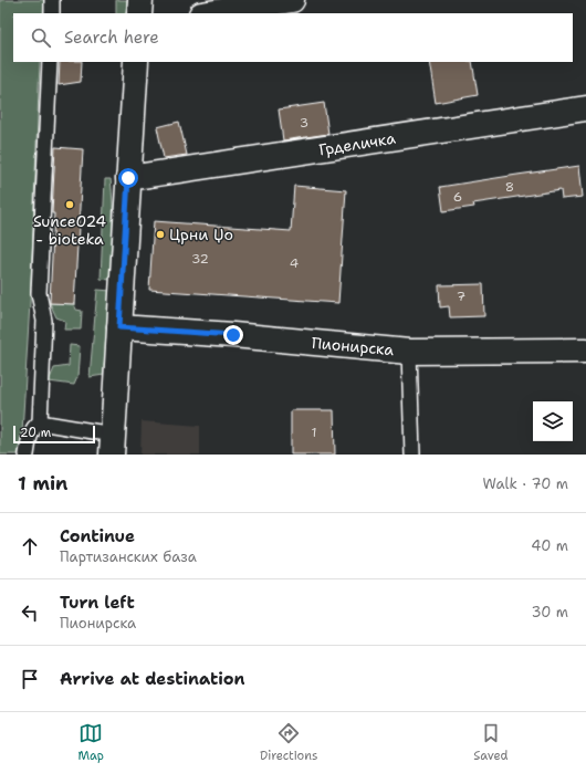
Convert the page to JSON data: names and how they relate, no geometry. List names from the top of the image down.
{
  "streets": {
    "street": ["Грделичка", "Пионирска"]
  },
  "places": ["Sunce024 - bioteka", "Црни Џо"],
  "house_numbers": [
    "3",
    "8",
    "6",
    "32",
    "4",
    "7",
    "1"
  ],
  "scale_bar": "20 m",
  "page": {
    "search": "Search here",
    "scale": "20 m",
    "heading": ["1 min", "Walk · 70 m"],
    "list": [
      ["Continue", "Партизанских база", "40 m"],
      ["Turn left", "Пионирска", "30 m"],
      "Arrive at destination"
    ],
    "nav": ["Map", "Directions", "Saved"]
  }
}
